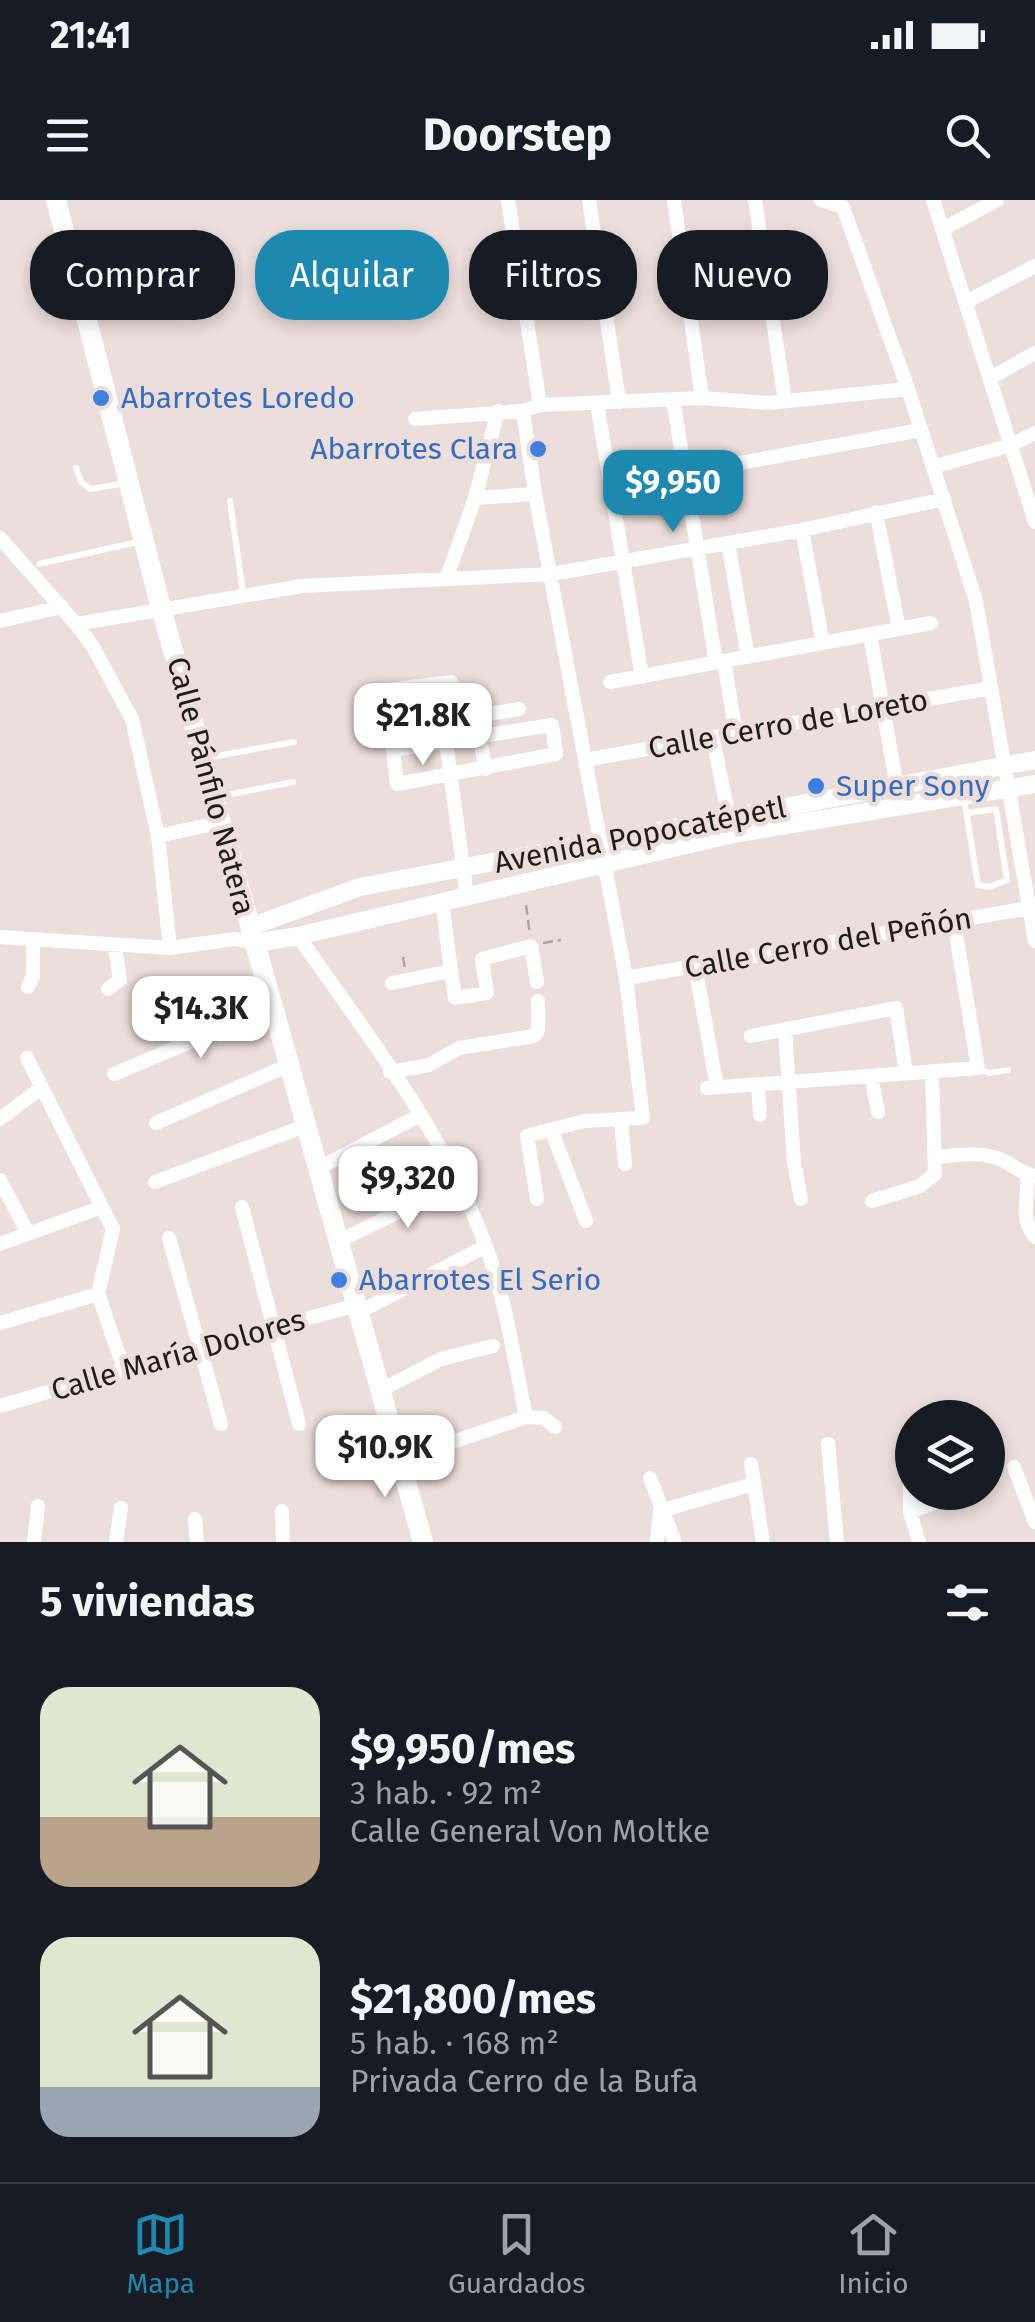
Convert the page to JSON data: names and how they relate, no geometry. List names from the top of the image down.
{
  "streets": {
    "main road": ["Calle Pánfilo Natera"],
    "street": [
      "Calle Cerro de Loreto",
      "Avenida Popocatépetl",
      "Calle Cerro del Peñón",
      "Calle María Dolores"
    ]
  },
  "crossings": [
    ["Calle Pánfilo Natera", "Avenida Popocatépetl"],
    ["Calle Pánfilo Natera", "Calle María Dolores"]
  ],
  "places": [
    "Abarrotes Loredo",
    "Abarrotes Clara",
    "Super Sony",
    "Abarrotes El Serio"
  ],
  "page": {
    "status": "21:41",
    "header": "Doorstep",
    "chip": [
      "Comprar",
      "Alquilar",
      "Filtros",
      "Nuevo"
    ],
    "price": [
      "$9,950",
      "$21.8K",
      "$14.3K",
      "$9,320",
      "$10.9K"
    ],
    "heading": "5 viviendas",
    "list": [
      {
        "name": "$9,950/mes",
        "note": "3 hab. · 92 m² · Calle General Von Moltke"
      },
      {
        "name": "$21,800/mes",
        "note": "5 hab. · 168 m² · Privada Cerro de la Bufa"
      }
    ],
    "tabs": ["Mapa", "Guardados", "Inicio"]
  }
}
